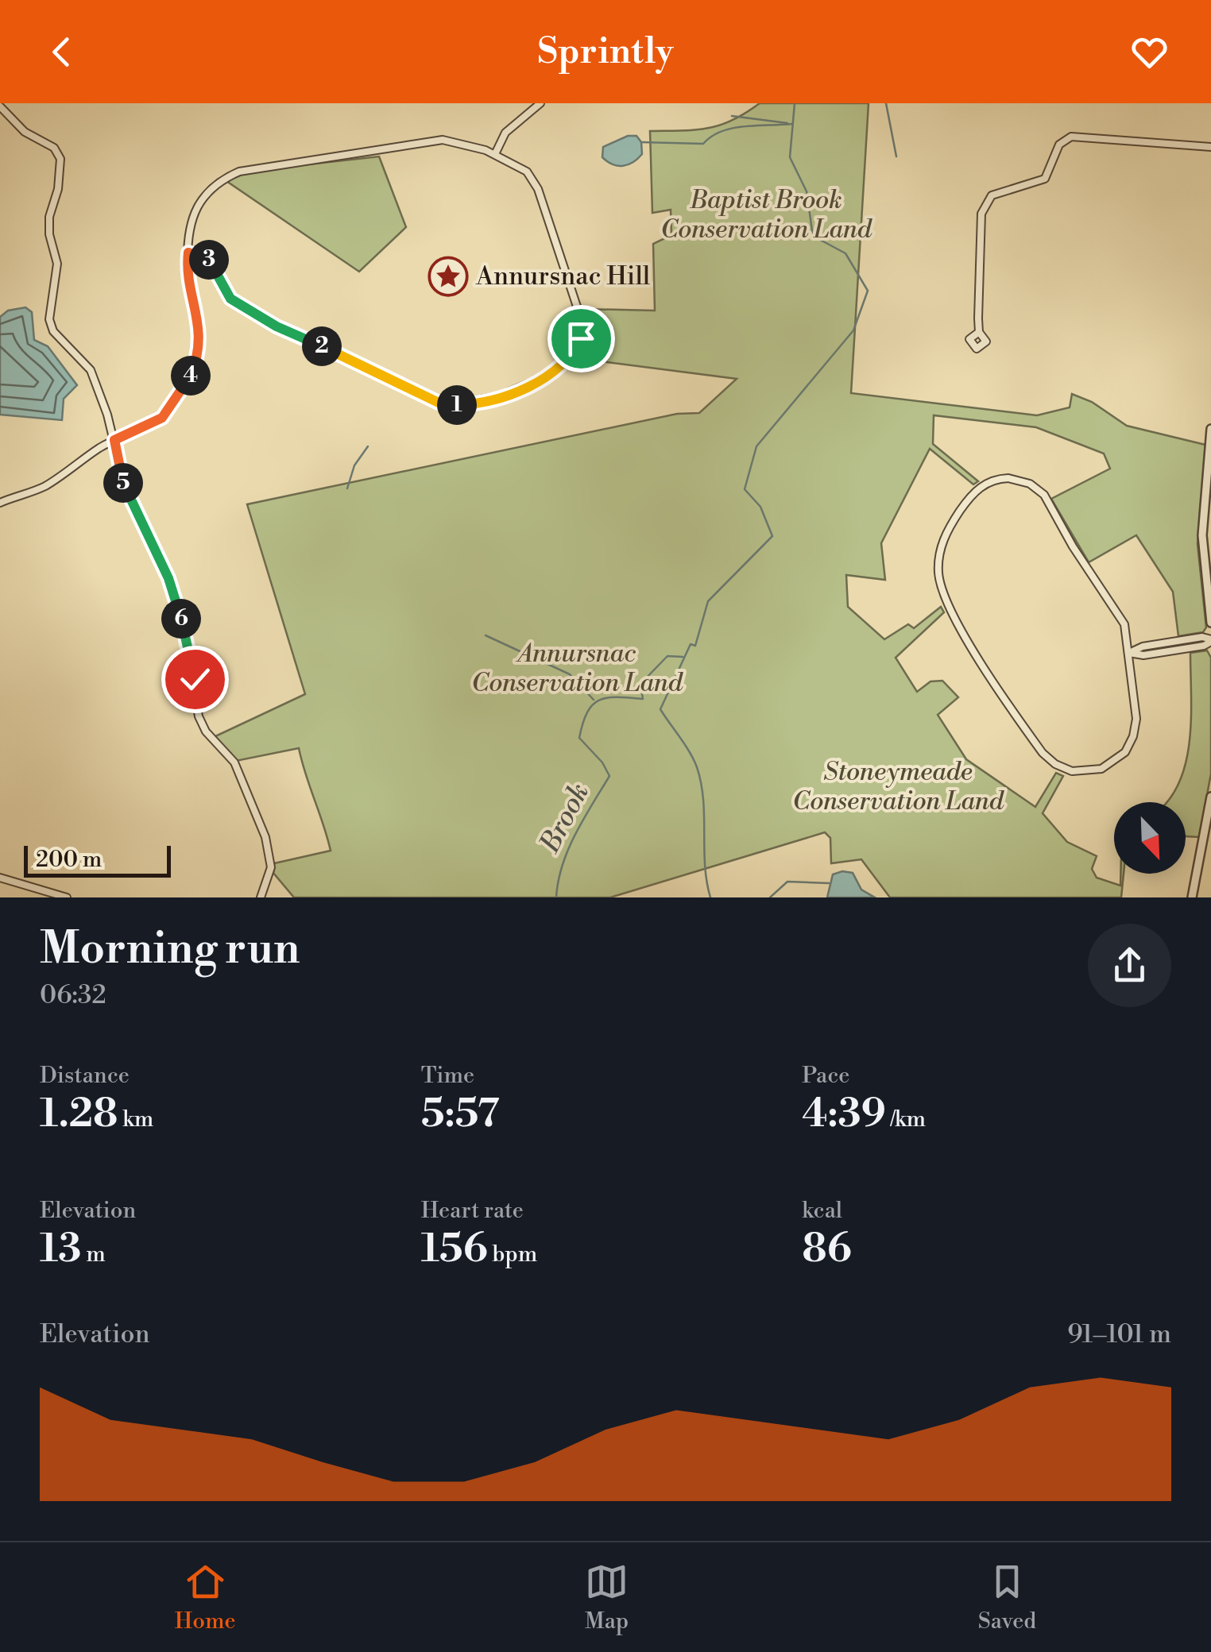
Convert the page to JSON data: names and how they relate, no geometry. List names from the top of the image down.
{
  "water": ["Brook"],
  "parks": ["Baptist Brook Conservation Land", "Annursnac Conservation Land", "Stoneymeade Conservation Land"],
  "places": {
    "place": ["Annursnac Hill"]
  },
  "scale_bar": "200 m",
  "north": "bottom right",
  "page": {
    "header": "Sprintly",
    "pins": [
      "3",
      "2",
      "4",
      "1",
      "5",
      "6"
    ],
    "scale": "200 m",
    "heading": ["Morning run", "06:32"],
    "stats": [
      ["Distance", "1.28 km"],
      ["Time", "5:57"],
      ["Pace", "4:39 /km"],
      ["Elevation", "13 m"],
      ["Heart rate", "156 bpm"],
      ["kcal", "86"]
    ],
    "chart": ["Elevation", "91–101 m"],
    "tabs": ["Home", "Map", "Saved"]
  }
}
